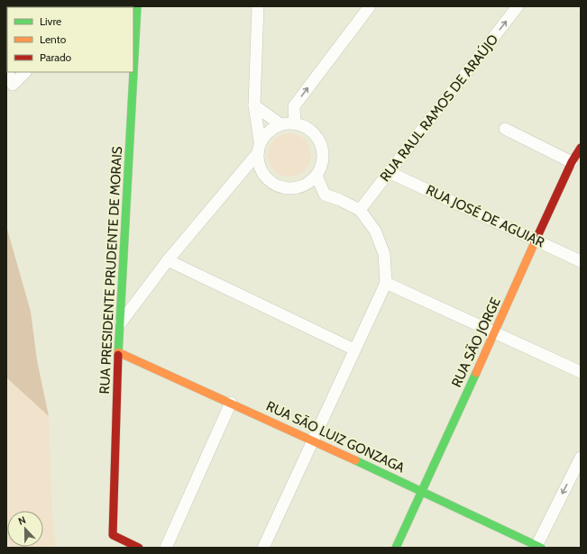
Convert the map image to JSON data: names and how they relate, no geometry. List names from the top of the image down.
{
  "streets": {
    "street": [
      "RUA RAUL RAMOS DE ARAÚJO",
      "RUA JOSÉ DE AGUIAR",
      "RUA PRESIDENTE PRUDENTE DE MORAIS",
      "RUA SÃO JORGE",
      "RUA SÃO LUIZ GONZAGA"
    ]
  },
  "crossings": [
    ["RUA RAUL RAMOS DE ARAÚJO", "RUA JOSÉ DE AGUIAR"],
    ["RUA JOSÉ DE AGUIAR", "RUA SÃO JORGE"],
    ["RUA PRESIDENTE PRUDENTE DE MORAIS", "RUA SÃO LUIZ GONZAGA"],
    ["RUA SÃO JORGE", "RUA SÃO LUIZ GONZAGA"]
  ],
  "one_way": ["RUA RAUL RAMOS DE ARAÚJO"],
  "legend": ["Livre", "Lento", "Parado"],
  "north": "top"
}
